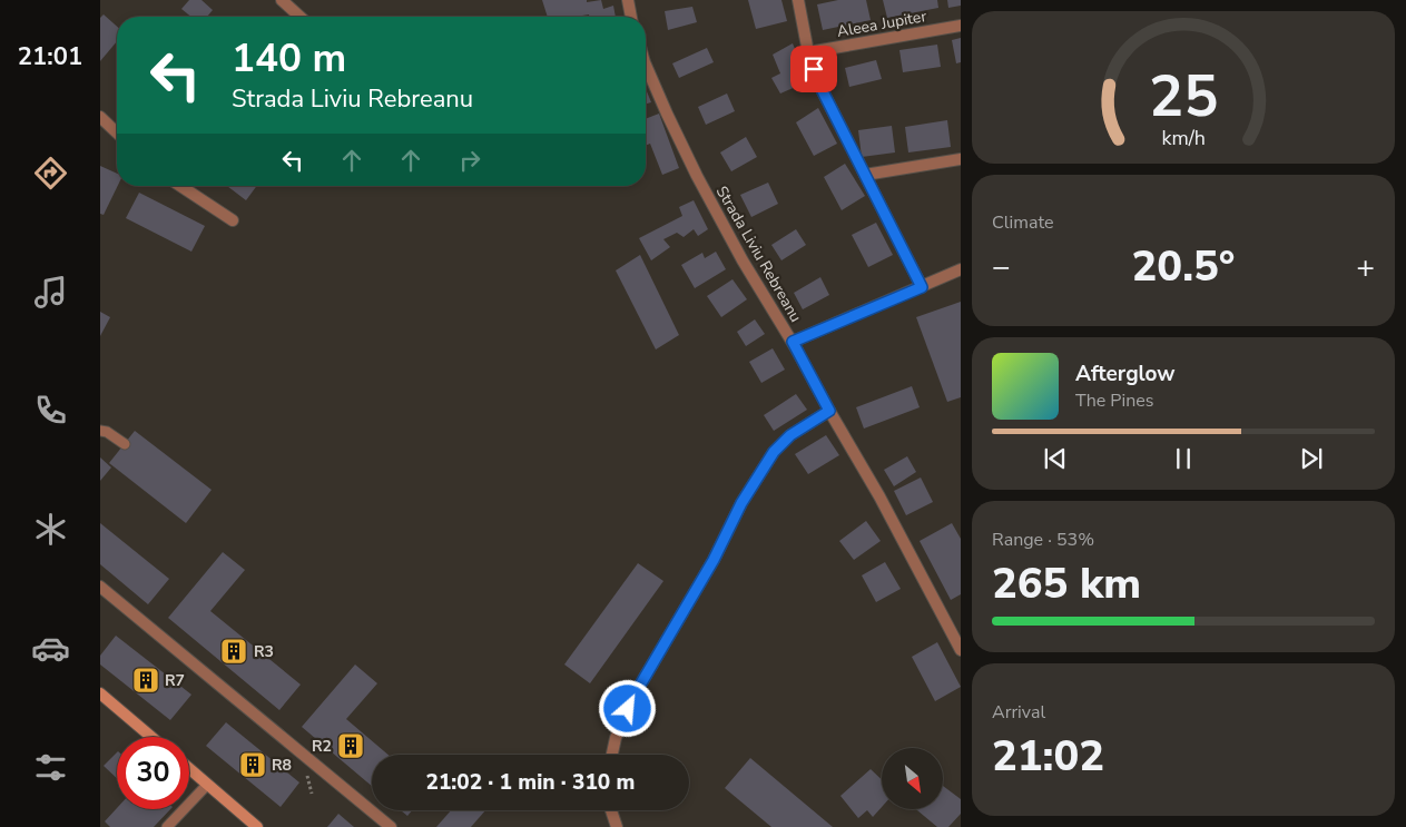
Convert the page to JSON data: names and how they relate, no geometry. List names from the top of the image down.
{
  "streets": {
    "street": ["Aleea Jupiter", "Strada Liviu Rebreanu"]
  },
  "places": {
    "building": [
      "R3",
      "R7",
      "R2",
      "R8"
    ]
  },
  "north": "bottom right",
  "page": {
    "tabs": "21:01",
    "turn": ["140 m", "Strada Liviu Rebreanu"],
    "tile": [
      "Climate",
      ["Range · 53%", "265 km"],
      ["Arrival", "21:02"]
    ],
    "heat": ["−", "20.5°", "+"],
    "song": ["Afterglow", "The Pines"],
    "limit": "30",
    "trip": "21:02 · 1 min · 310 m",
    "gauge": ["25", "km/h"]
  }
}
